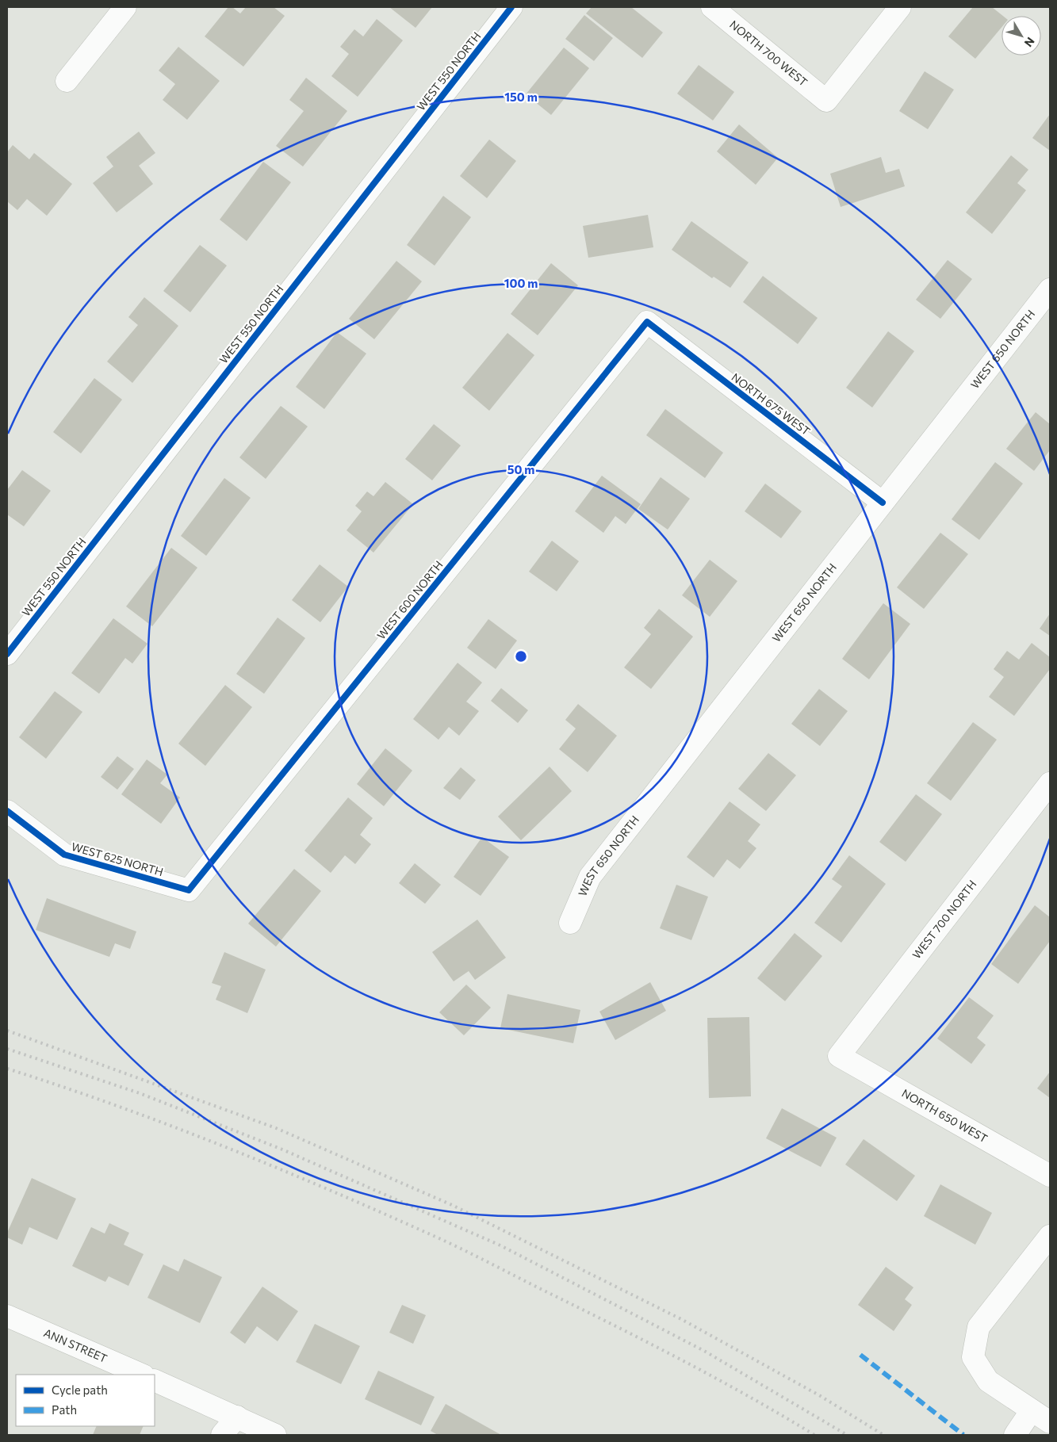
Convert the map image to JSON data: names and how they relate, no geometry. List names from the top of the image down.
{
  "streets": {
    "street": [
      "NORTH 700 WEST",
      "WEST 550 NORTH",
      "WEST 650 NORTH",
      "NORTH 675 WEST",
      "WEST 600 NORTH",
      "WEST 625 NORTH",
      "WEST 700 NORTH",
      "NORTH 650 WEST",
      "ANN STREET"
    ]
  },
  "crossings": [
    ["WEST 650 NORTH", "NORTH 675 WEST"],
    ["NORTH 675 WEST", "WEST 600 NORTH"],
    ["WEST 600 NORTH", "WEST 625 NORTH"],
    ["WEST 700 NORTH", "NORTH 650 WEST"]
  ],
  "legend": ["Cycle path", "Path"],
  "north": "bottom right",
  "rings": ["150 m", "100 m", "50 m"]
}
